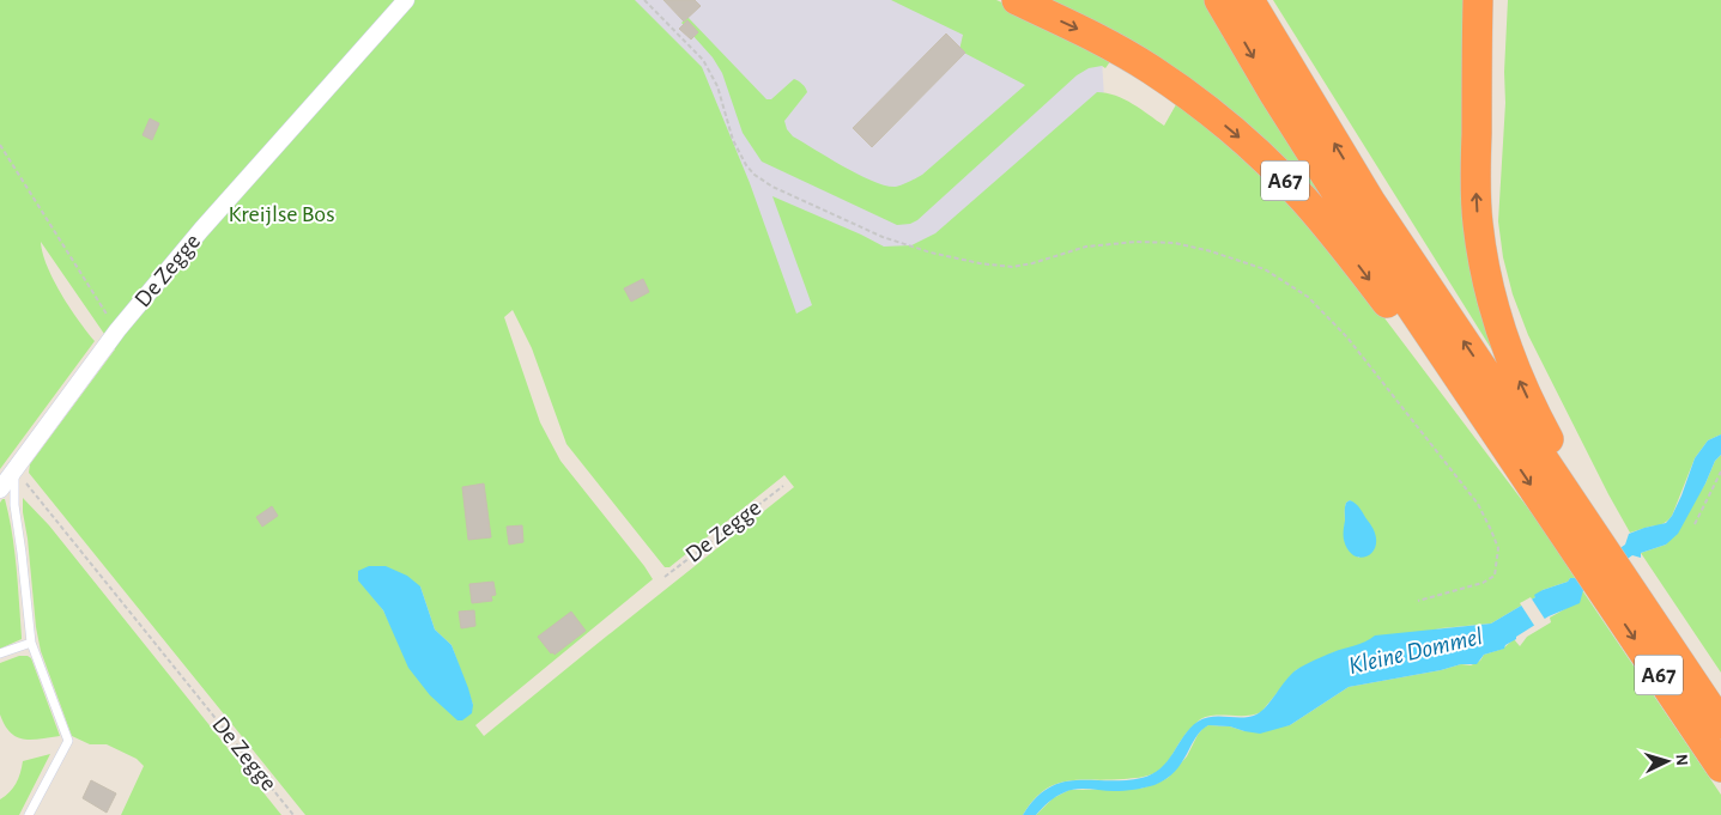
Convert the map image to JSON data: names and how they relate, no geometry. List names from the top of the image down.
{
  "streets": {
    "highway": ["A67"],
    "street": ["De Zegge"]
  },
  "water": ["Kleine Dommel"],
  "parks": ["Kreijlse Bos"],
  "north": "right"
}
